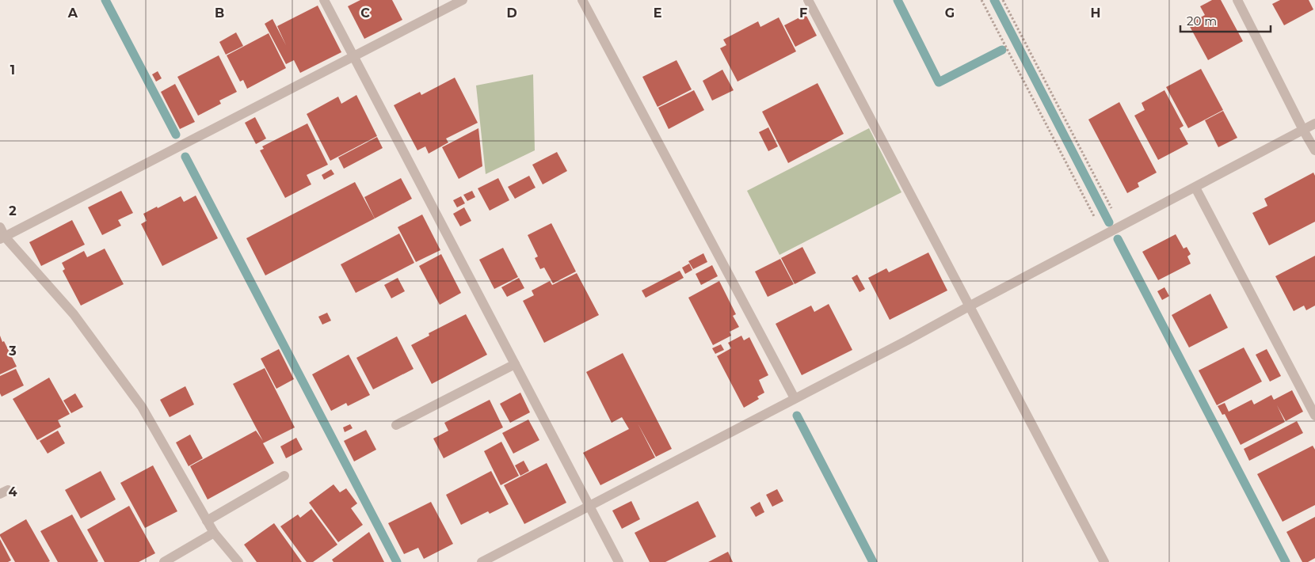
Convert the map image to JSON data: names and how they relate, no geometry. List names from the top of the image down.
{
  "scale_bar": "20 m",
  "grid": {
    "columns": [
      "A",
      "B",
      "C",
      "D",
      "E",
      "F",
      "G",
      "H"
    ],
    "rows": [
      "1",
      "2",
      "3",
      "4"
    ]
  }
}
